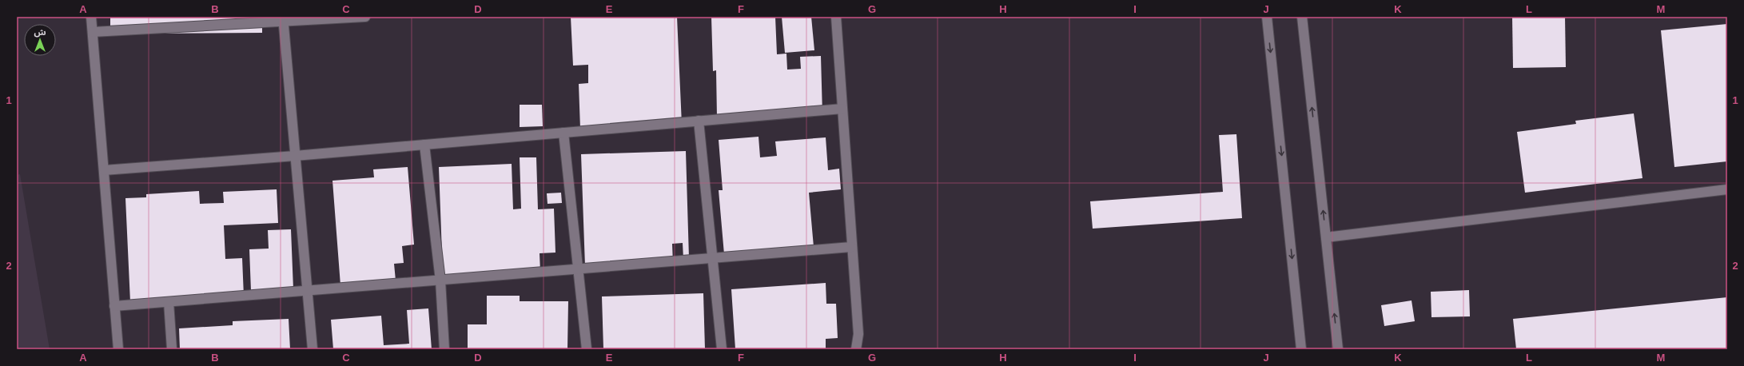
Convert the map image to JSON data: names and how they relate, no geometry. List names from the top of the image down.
{
  "north": "top",
  "grid": {
    "columns": [
      "A",
      "B",
      "C",
      "D",
      "E",
      "F",
      "G",
      "H",
      "I",
      "J",
      "K",
      "L",
      "M"
    ],
    "rows": ["1", "2"]
  }
}
